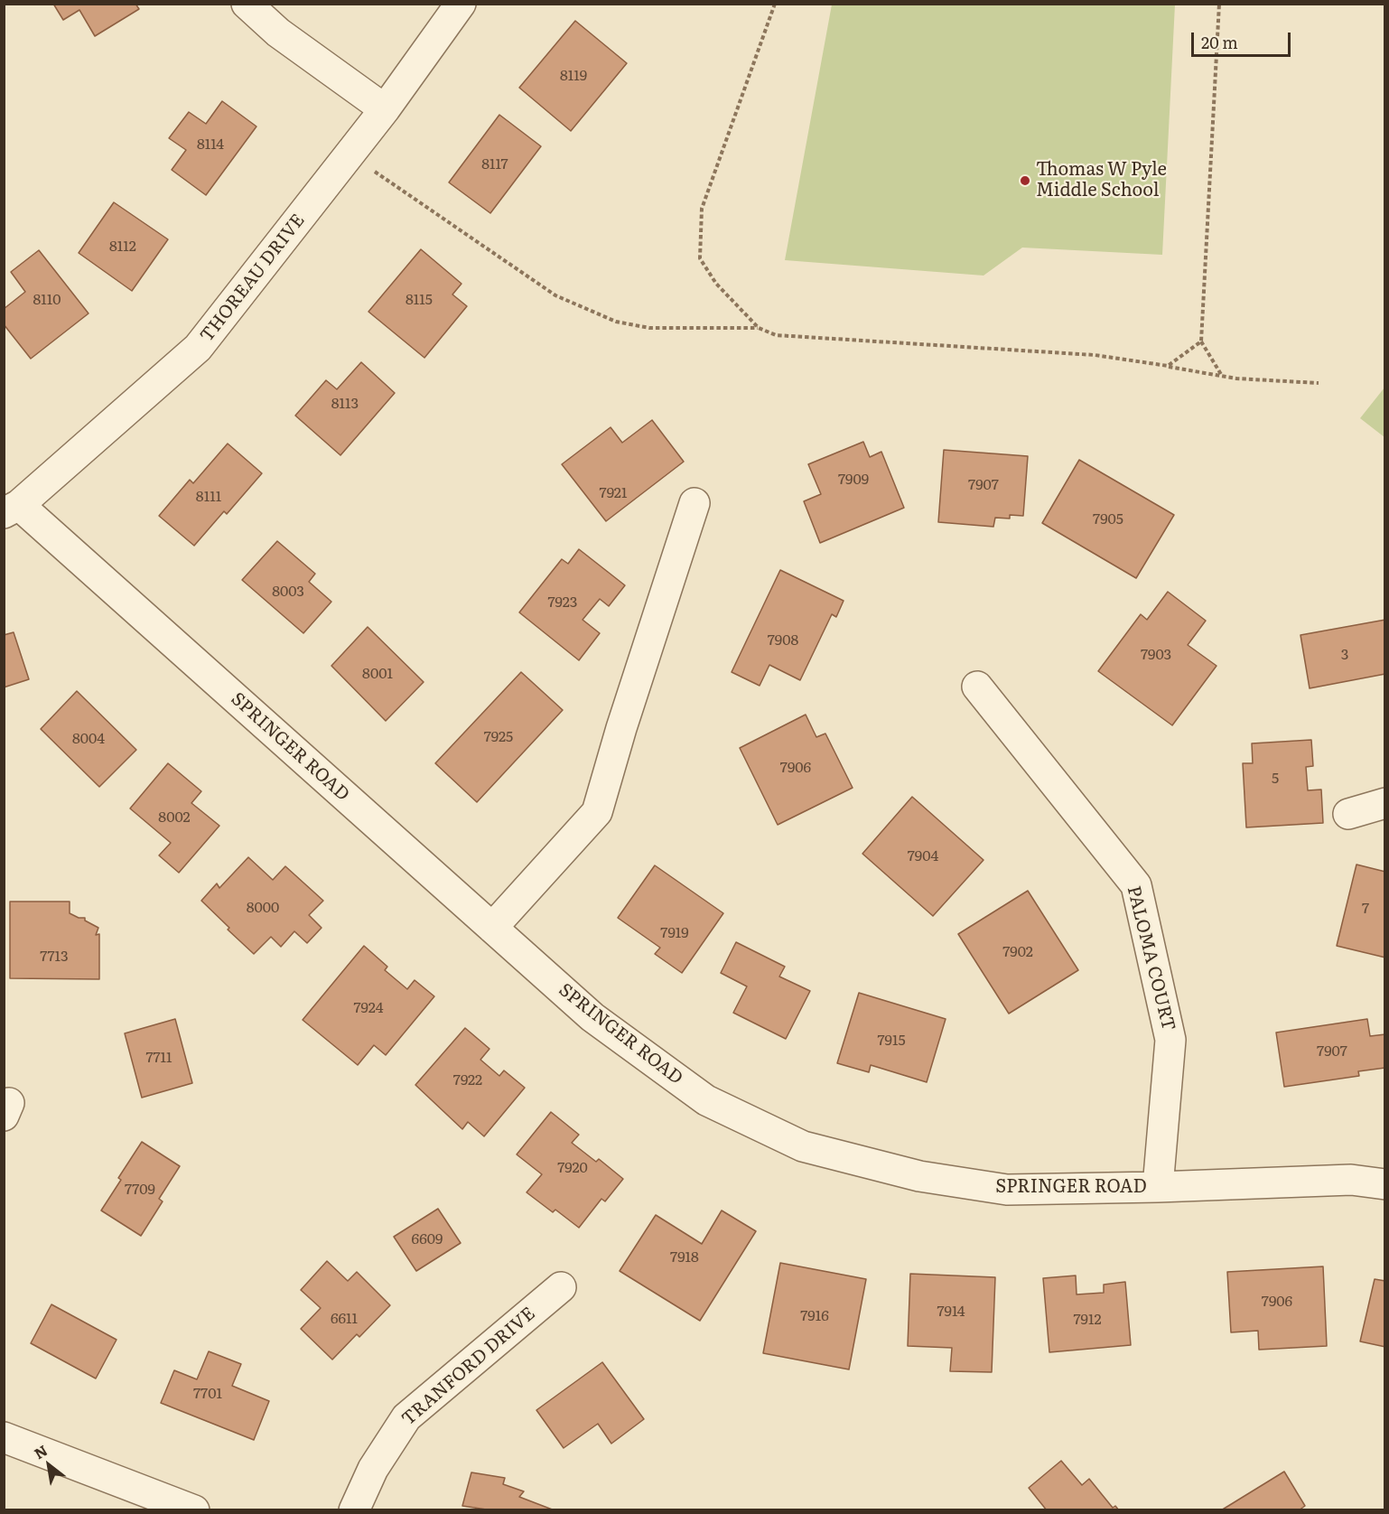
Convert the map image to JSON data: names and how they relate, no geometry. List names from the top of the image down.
{
  "streets": {
    "street": [
      "THOREAU DRIVE",
      "SPRINGER ROAD",
      "PALOMA COURT",
      "TRANFORD DRIVE"
    ]
  },
  "crossings": [
    ["THOREAU DRIVE", "SPRINGER ROAD"],
    ["SPRINGER ROAD", "PALOMA COURT"]
  ],
  "places": ["Thomas W Pyle Middle School"],
  "house_numbers": [
    "8119",
    "8114",
    "8117",
    "8112",
    "8110",
    "8115",
    "8113",
    "7909",
    "7907",
    "7921",
    "8111",
    "7905",
    "8003",
    "7923",
    "7908",
    "7903",
    "3",
    "8001",
    "7925",
    "8004",
    "7906",
    "5",
    "8002",
    "7904",
    "8000",
    "7",
    "7919",
    "7902",
    "7713",
    "7924",
    "7915",
    "7907",
    "7711",
    "7922",
    "7920",
    "7709",
    "6609",
    "7918",
    "7906",
    "7914",
    "7916",
    "6611",
    "7912",
    "7701"
  ],
  "scale_bar": "20 m",
  "north": "top left"
}
